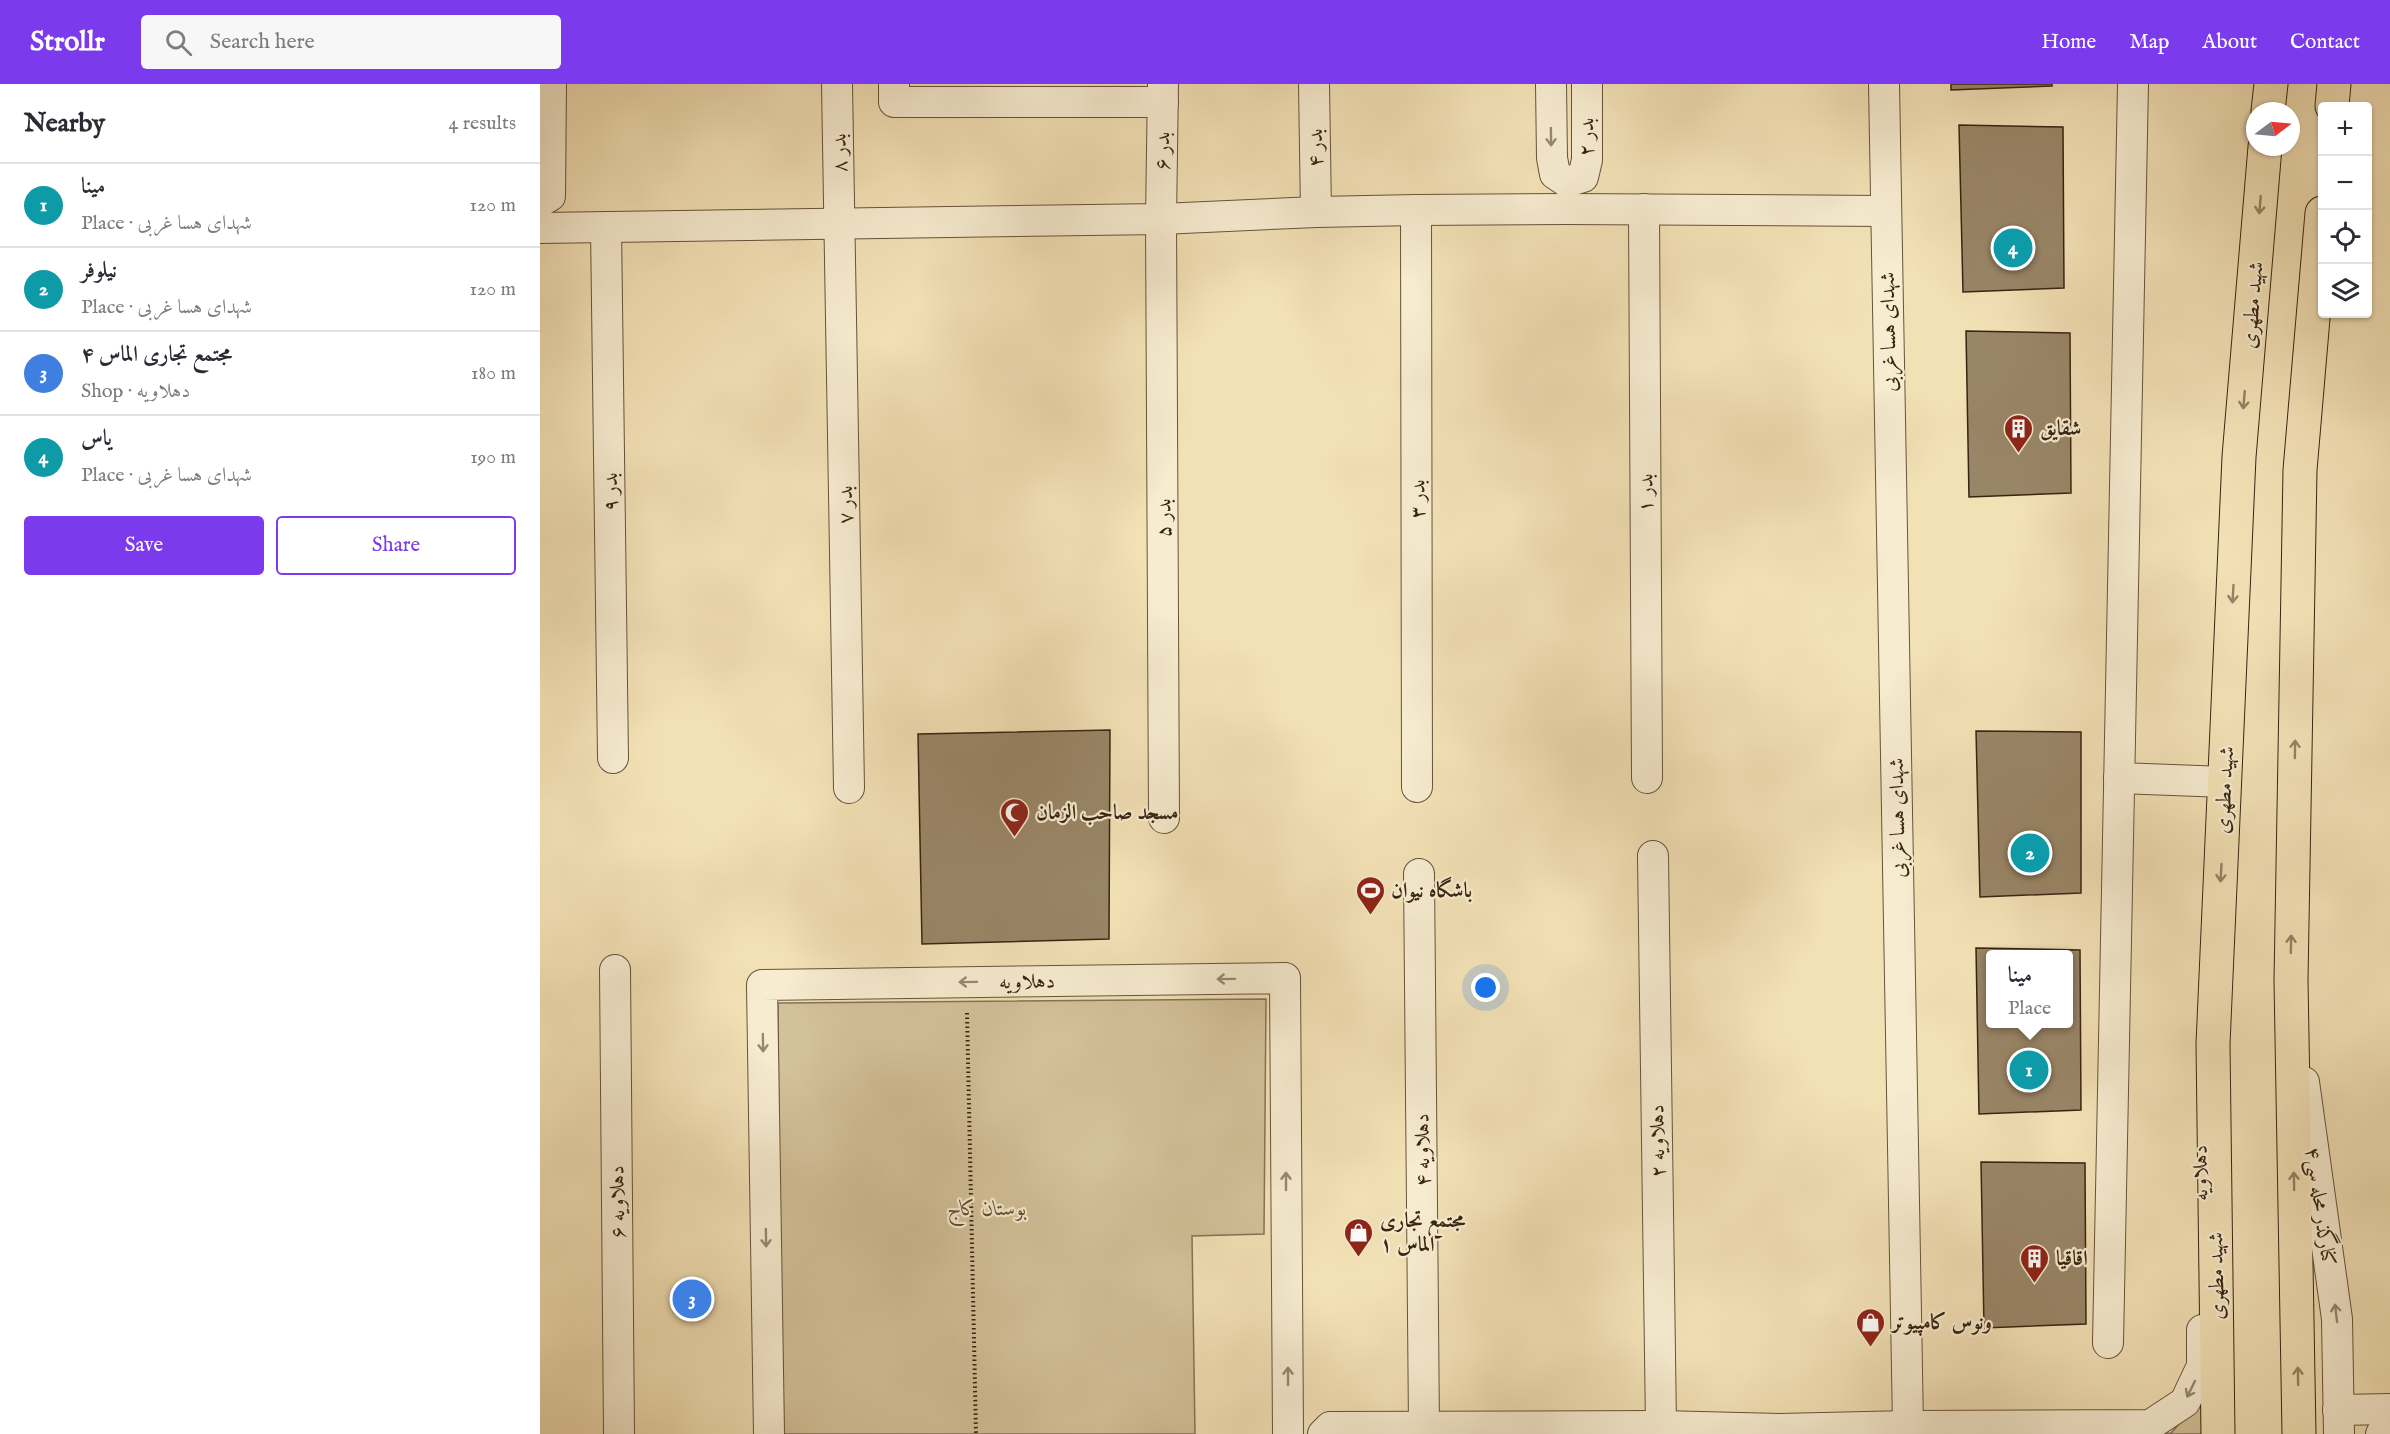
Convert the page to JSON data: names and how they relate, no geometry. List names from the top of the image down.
{
  "streets": {
    "main road": ["شهید مطهری"],
    "street": [
      "بدر ۲",
      "بدر ۴",
      "بدر ۶",
      "بدر ۸",
      "شهدای هسا غربی",
      "بدر ۹",
      "بدر ۱",
      "بدر ۳",
      "بدر ۷",
      "بدر ۵",
      "دهلاویه",
      "دهلاویه ۲",
      "دهلاویه ۴",
      "دهلاویه ۶",
      "کنارگذر محله سی۴"
    ]
  },
  "crossings": [
    ["بدر ۶", "بدر ۵"],
    ["بدر ۸", "بدر ۷"],
    ["شهید مطهری", "دهلاویه"],
    ["شهدای هسا غربی", "دهلاویه"],
    ["دهلاویه", "دهلاویه ۲"],
    ["دهلاویه", "دهلاویه ۴"]
  ],
  "parks": ["بوستان کاج"],
  "places": {
    "building": ["شقایق", "اقاقیا"],
    "mosque": ["مسجد صاحب الزمان"],
    "sports": ["باشگاه نیوان"],
    "shop": ["مجتمع تجاری الماس ۱", "ونوس کامپیوتر"]
  },
  "north": "right",
  "page": {
    "header": "Strollr",
    "search": "Search here",
    "nav": [
      "Home",
      "Map",
      "About",
      "Contact"
    ],
    "heading": ["Nearby", "4 results"],
    "map_buttons": ["+", "−"],
    "list": [
      {
        "mark": "1",
        "name": "مینا",
        "note": "Place · شهدای هسا غربی",
        "value": "120 m"
      },
      {
        "mark": "2",
        "name": "نیلوفر",
        "note": "Place · شهدای هسا غربی",
        "value": "120 m"
      },
      {
        "mark": "3",
        "name": "مجتمع تجاری الماس ۴",
        "note": "Shop · دهلاویه",
        "value": "180 m"
      },
      {
        "mark": "4",
        "name": "یاس",
        "note": "Place · شهدای هسا غربی",
        "value": "190 m"
      }
    ],
    "pins": [
      "4",
      "2",
      "1",
      "3"
    ],
    "buttons": ["Save", "Share"],
    "popup": ["مینا", "Place"]
  }
}
